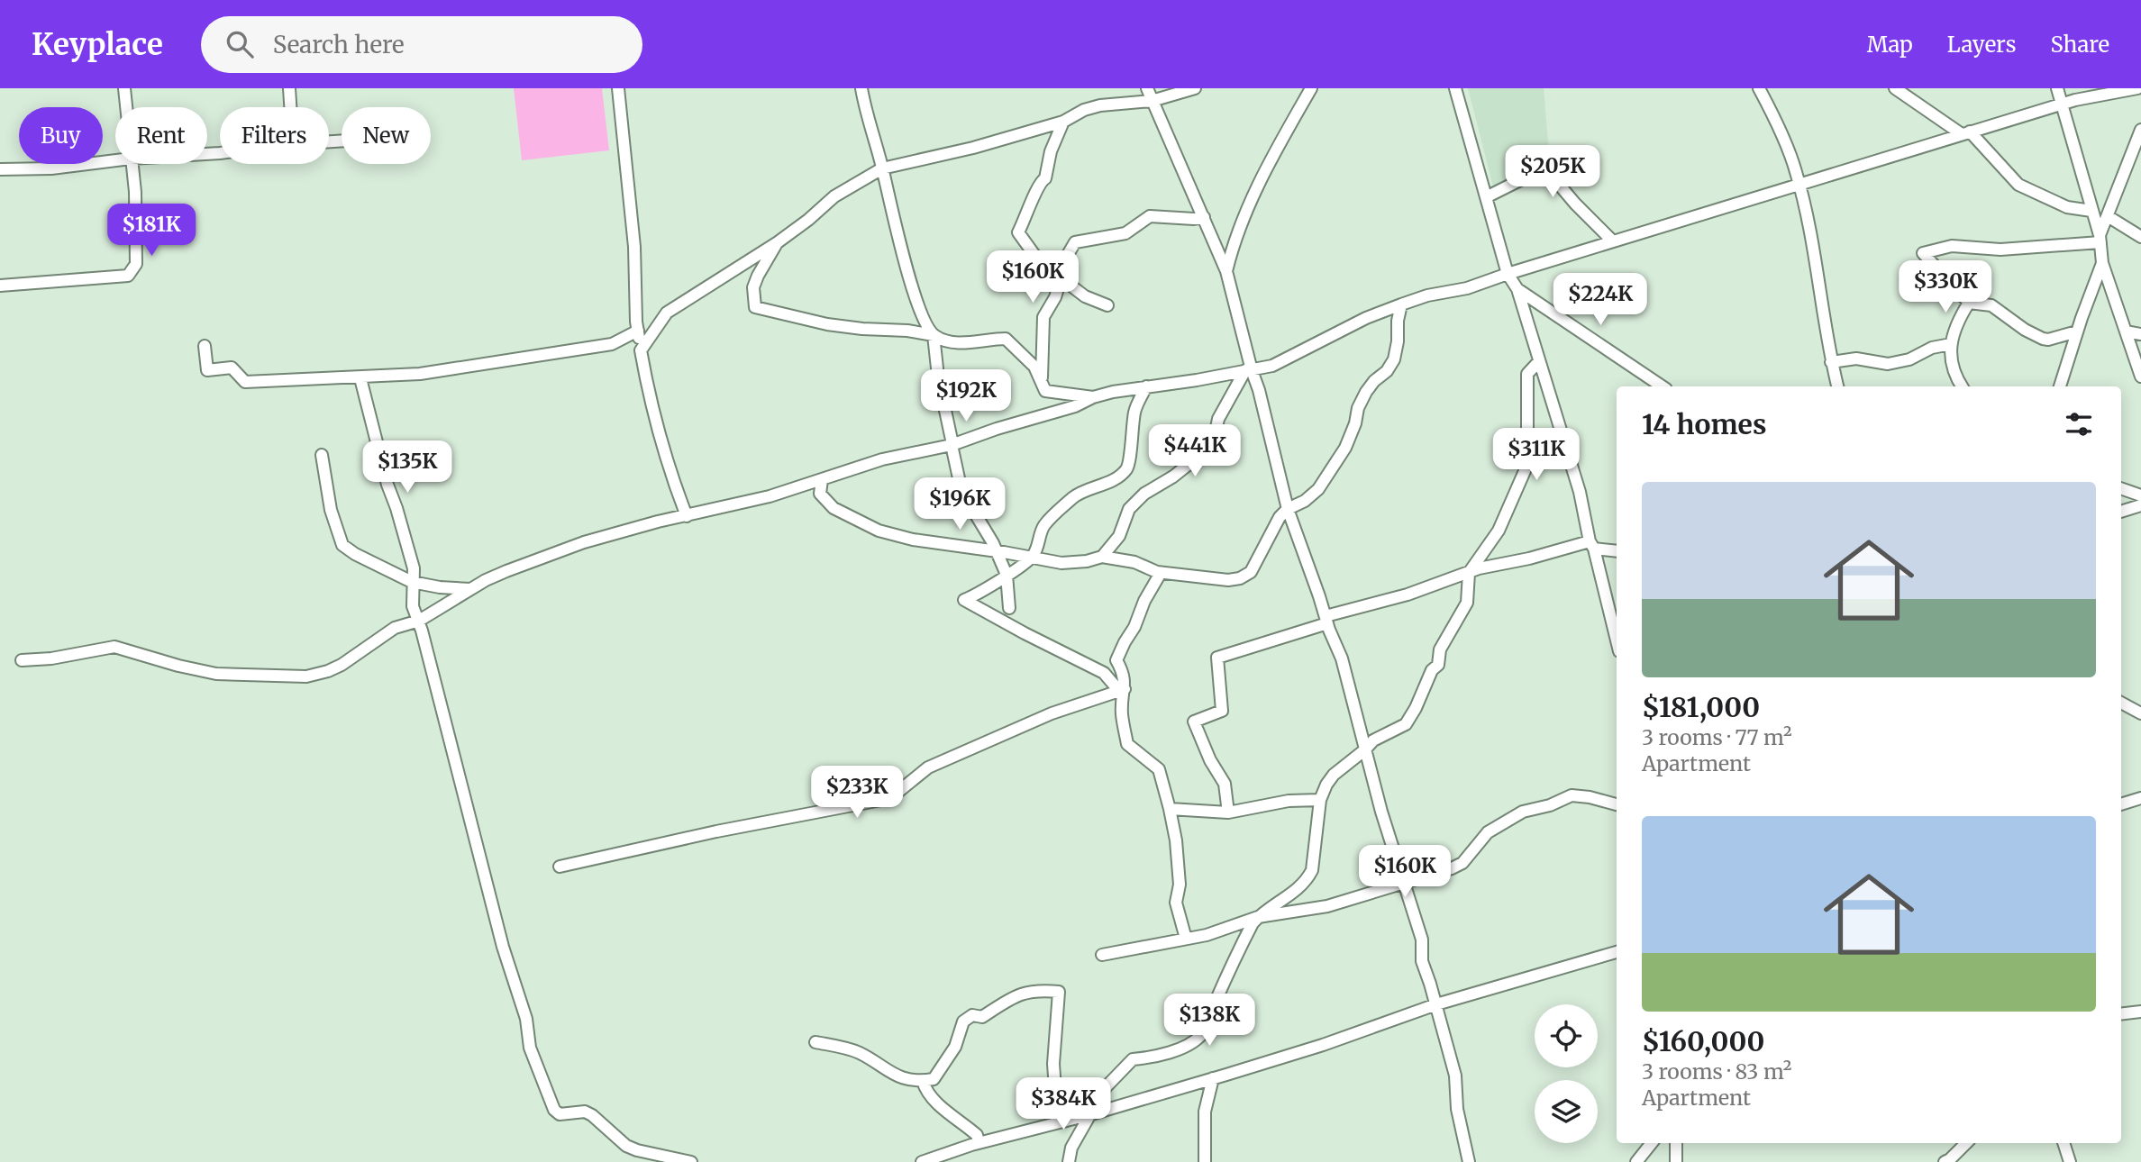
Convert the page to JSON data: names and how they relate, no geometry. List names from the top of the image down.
{
  "page": {
    "header": "Keyplace",
    "search": "Search here",
    "nav": ["Map", "Layers", "Share"],
    "chip": [
      "Buy",
      "Rent",
      "Filters",
      "New"
    ],
    "price": [
      "$205K",
      "$181K",
      "$160K",
      "$330K",
      "$224K",
      "$192K",
      "$441K",
      "$311K",
      "$135K",
      "$196K",
      "$233K",
      "$160K",
      "$138K",
      "$384K"
    ],
    "heading": "14 homes",
    "list": [
      {
        "name": "$181,000",
        "note": "3 rooms · 77 m² · Apartment"
      },
      {
        "name": "$160,000",
        "note": "3 rooms · 83 m² · Apartment"
      }
    ]
  }
}
